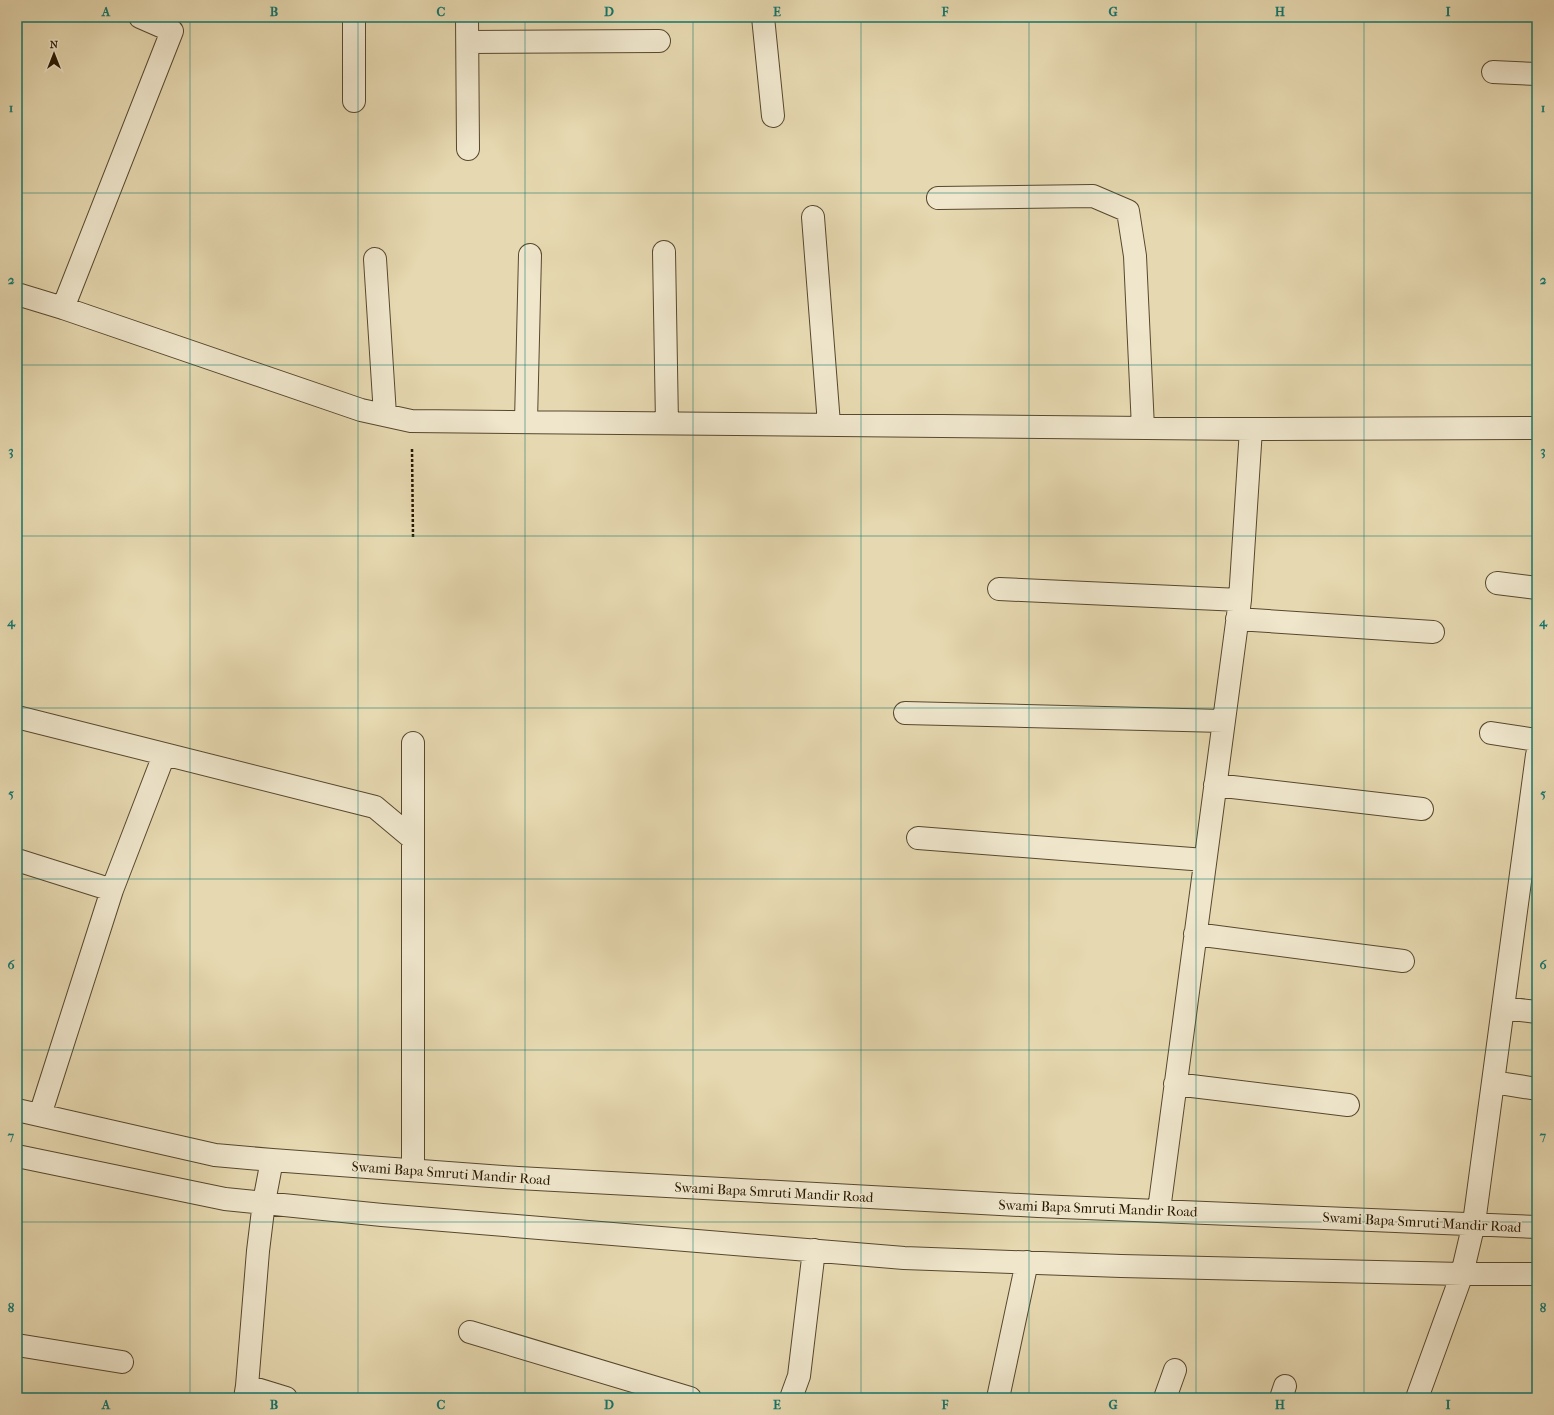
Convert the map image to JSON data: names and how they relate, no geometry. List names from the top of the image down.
{
  "streets": {
    "street": ["Swami Bapa Smruti Mandir Road"]
  },
  "north": "top",
  "grid": {
    "columns": [
      "A",
      "B",
      "C",
      "D",
      "E",
      "F",
      "G",
      "H",
      "I"
    ],
    "rows": [
      "1",
      "2",
      "3",
      "4",
      "5",
      "6",
      "7",
      "8"
    ]
  }
}
